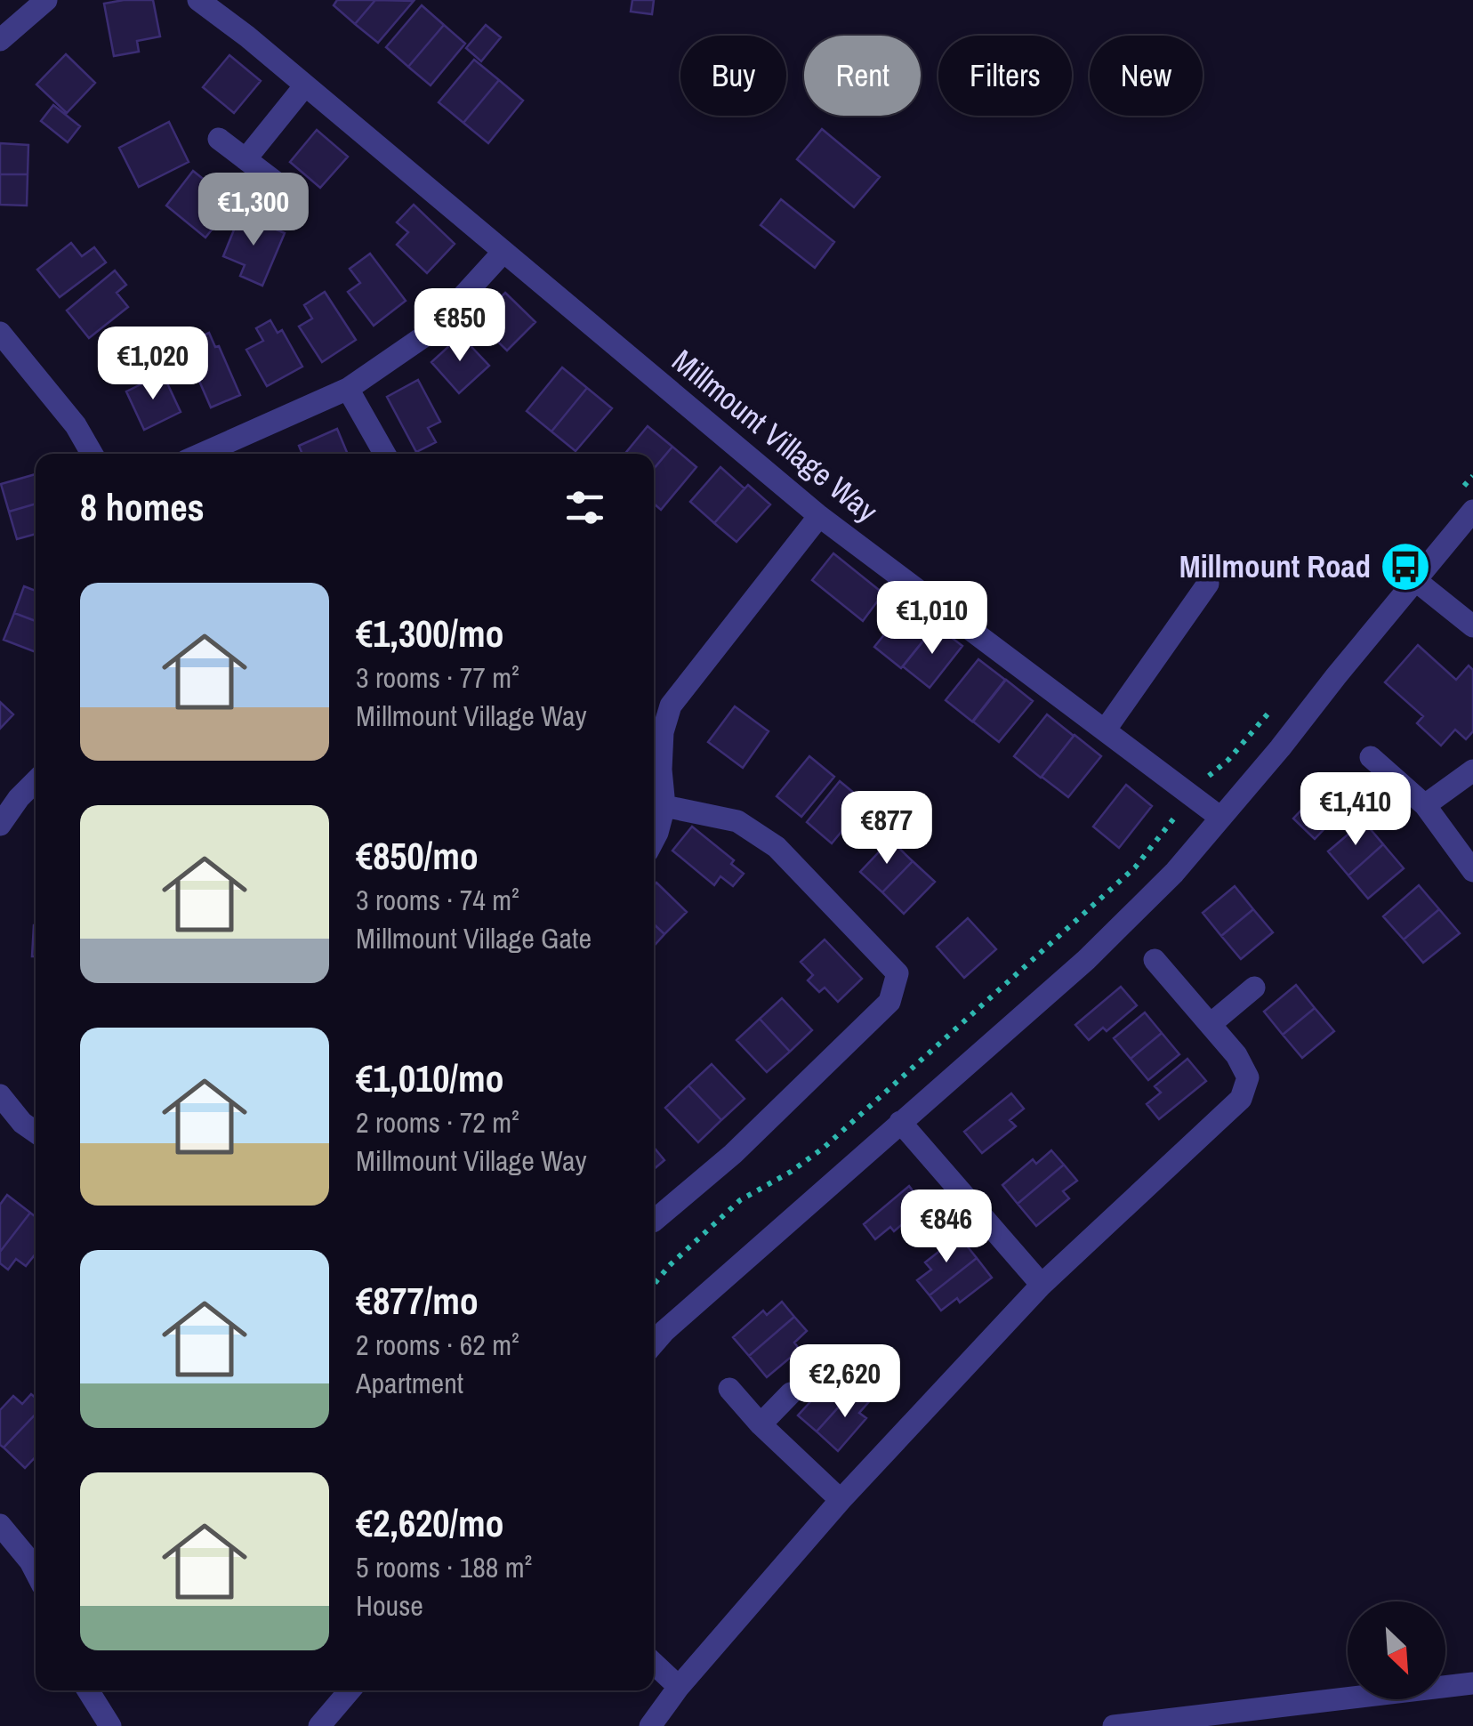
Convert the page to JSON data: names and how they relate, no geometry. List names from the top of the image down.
{
  "streets": {
    "street": ["Millmount Village Way"]
  },
  "places": {
    "bus stop": ["Millmount Road"]
  },
  "north": "bottom right",
  "page": {
    "chip": [
      "Buy",
      "Rent",
      "Filters",
      "New"
    ],
    "price": [
      "€1,300",
      "€850",
      "€1,020",
      "€1,010",
      "€1,410",
      "€877",
      "€846",
      "€2,620"
    ],
    "heading": "8 homes",
    "list": [
      {
        "name": "€1,300/mo",
        "note": "3 rooms · 77 m² · Millmount Village Way"
      },
      {
        "name": "€850/mo",
        "note": "3 rooms · 74 m² · Millmount Village Gate"
      },
      {
        "name": "€1,010/mo",
        "note": "2 rooms · 72 m² · Millmount Village Way"
      },
      {
        "name": "€877/mo",
        "note": "2 rooms · 62 m² · Apartment"
      },
      {
        "name": "€2,620/mo",
        "note": "5 rooms · 188 m² · House"
      }
    ]
  }
}
